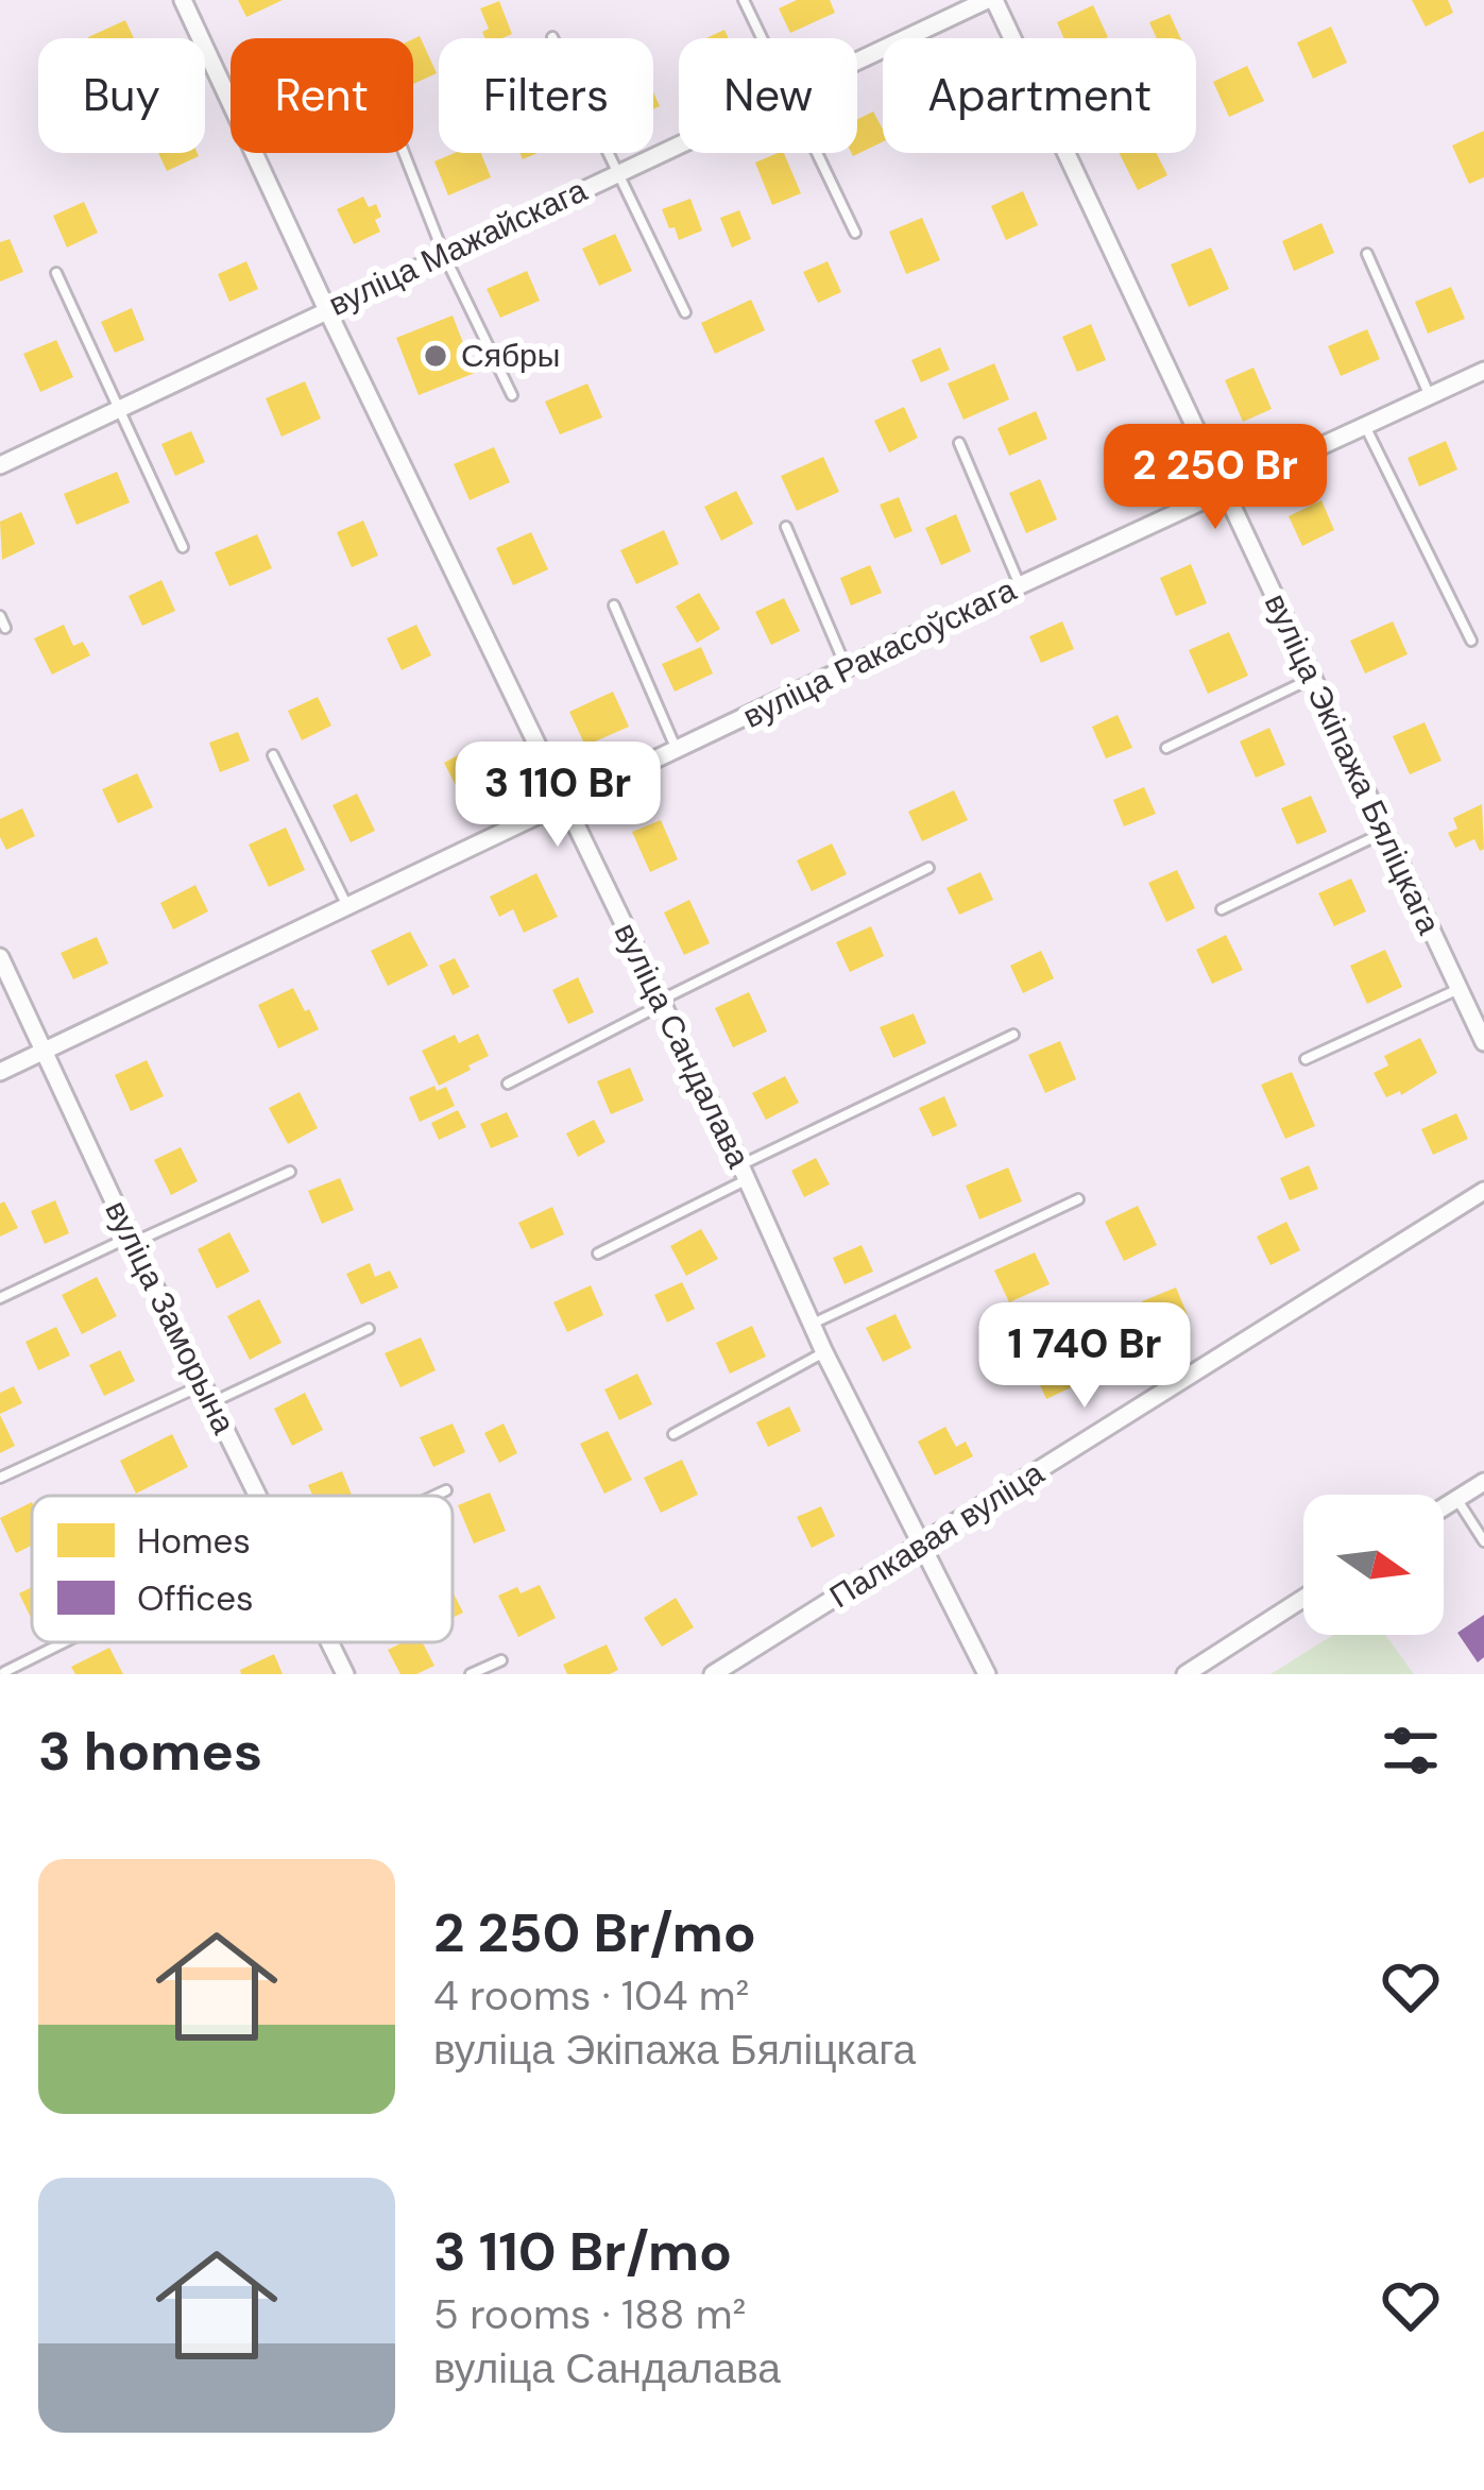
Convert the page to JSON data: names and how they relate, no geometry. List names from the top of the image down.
{
  "streets": {
    "street": [
      "вуліца Мажайскага",
      "вуліца Ракасоўскага",
      "вуліца Экіпажа Бяліцкага",
      "вуліца Сандалава",
      "вуліца Заморына",
      "Палкавая вуліца"
    ]
  },
  "crossings": [
    ["вуліца Мажайскага", "вуліца Экіпажа Бяліцкага"],
    ["вуліца Мажайскага", "вуліца Сандалава"],
    ["вуліца Ракасоўскага", "вуліца Экіпажа Бяліцкага"],
    ["вуліца Ракасоўскага", "вуліца Сандалава"],
    ["вуліца Ракасоўскага", "вуліца Заморына"],
    ["вуліца Сандалава", "Палкавая вуліца"]
  ],
  "places": ["Сябры"],
  "legend": ["Homes", "Offices"],
  "north": "right",
  "page": {
    "chip": [
      "Buy",
      "Rent",
      "Filters",
      "New",
      "Apartment"
    ],
    "price": ["2 250 Br", "3 110 Br", "1 740 Br"],
    "heading": "3 homes",
    "list": [
      {
        "name": "2 250 Br/mo",
        "note": "4 rooms · 104 m² · вуліца Экіпажа Бяліцкага"
      },
      {
        "name": "3 110 Br/mo",
        "note": "5 rooms · 188 m² · вуліца Сандалава"
      }
    ]
  }
}
